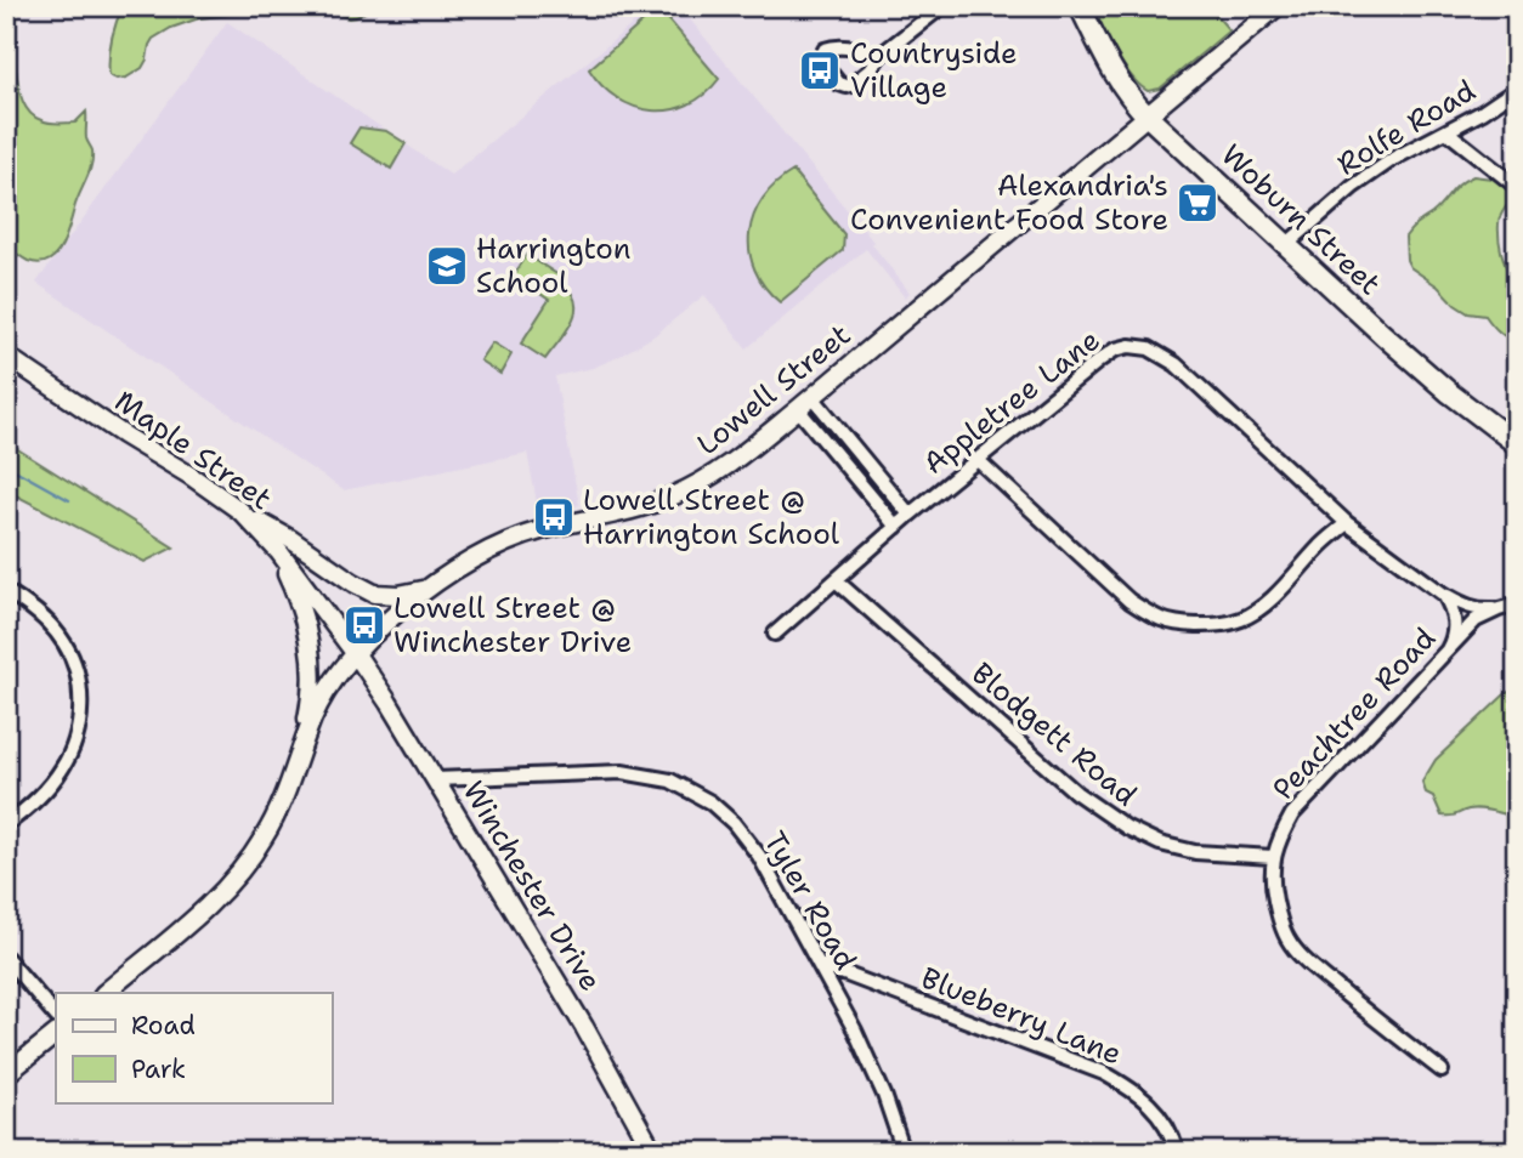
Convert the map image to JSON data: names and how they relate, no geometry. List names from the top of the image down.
{
  "streets": {
    "main road": [
      "Woburn Street",
      "Lowell Street",
      "Maple Street",
      "Winchester Drive"
    ],
    "street": [
      "Rolfe Road",
      "Appletree Lane",
      "Peachtree Road",
      "Blodgett Road",
      "Tyler Road",
      "Blueberry Lane"
    ]
  },
  "crossings": [
    ["Rolfe Road", "Woburn Street"],
    ["Woburn Street", "Lowell Street"],
    ["Lowell Street", "Maple Street"],
    ["Lowell Street", "Winchester Drive"],
    ["Appletree Lane", "Peachtree Road"],
    ["Appletree Lane", "Blodgett Road"],
    ["Maple Street", "Winchester Drive"],
    ["Peachtree Road", "Blodgett Road"],
    ["Winchester Drive", "Tyler Road"],
    ["Tyler Road", "Blueberry Lane"]
  ],
  "places": {
    "bus stop": ["Countryside Village", "Lowell Street @ Harrington School", "Lowell Street @ Winchester Drive"],
    "supermarket": ["Alexandria's Convenient Food Store"],
    "school or university": ["Harrington School"]
  },
  "legend": ["Road", "Park"]
}
